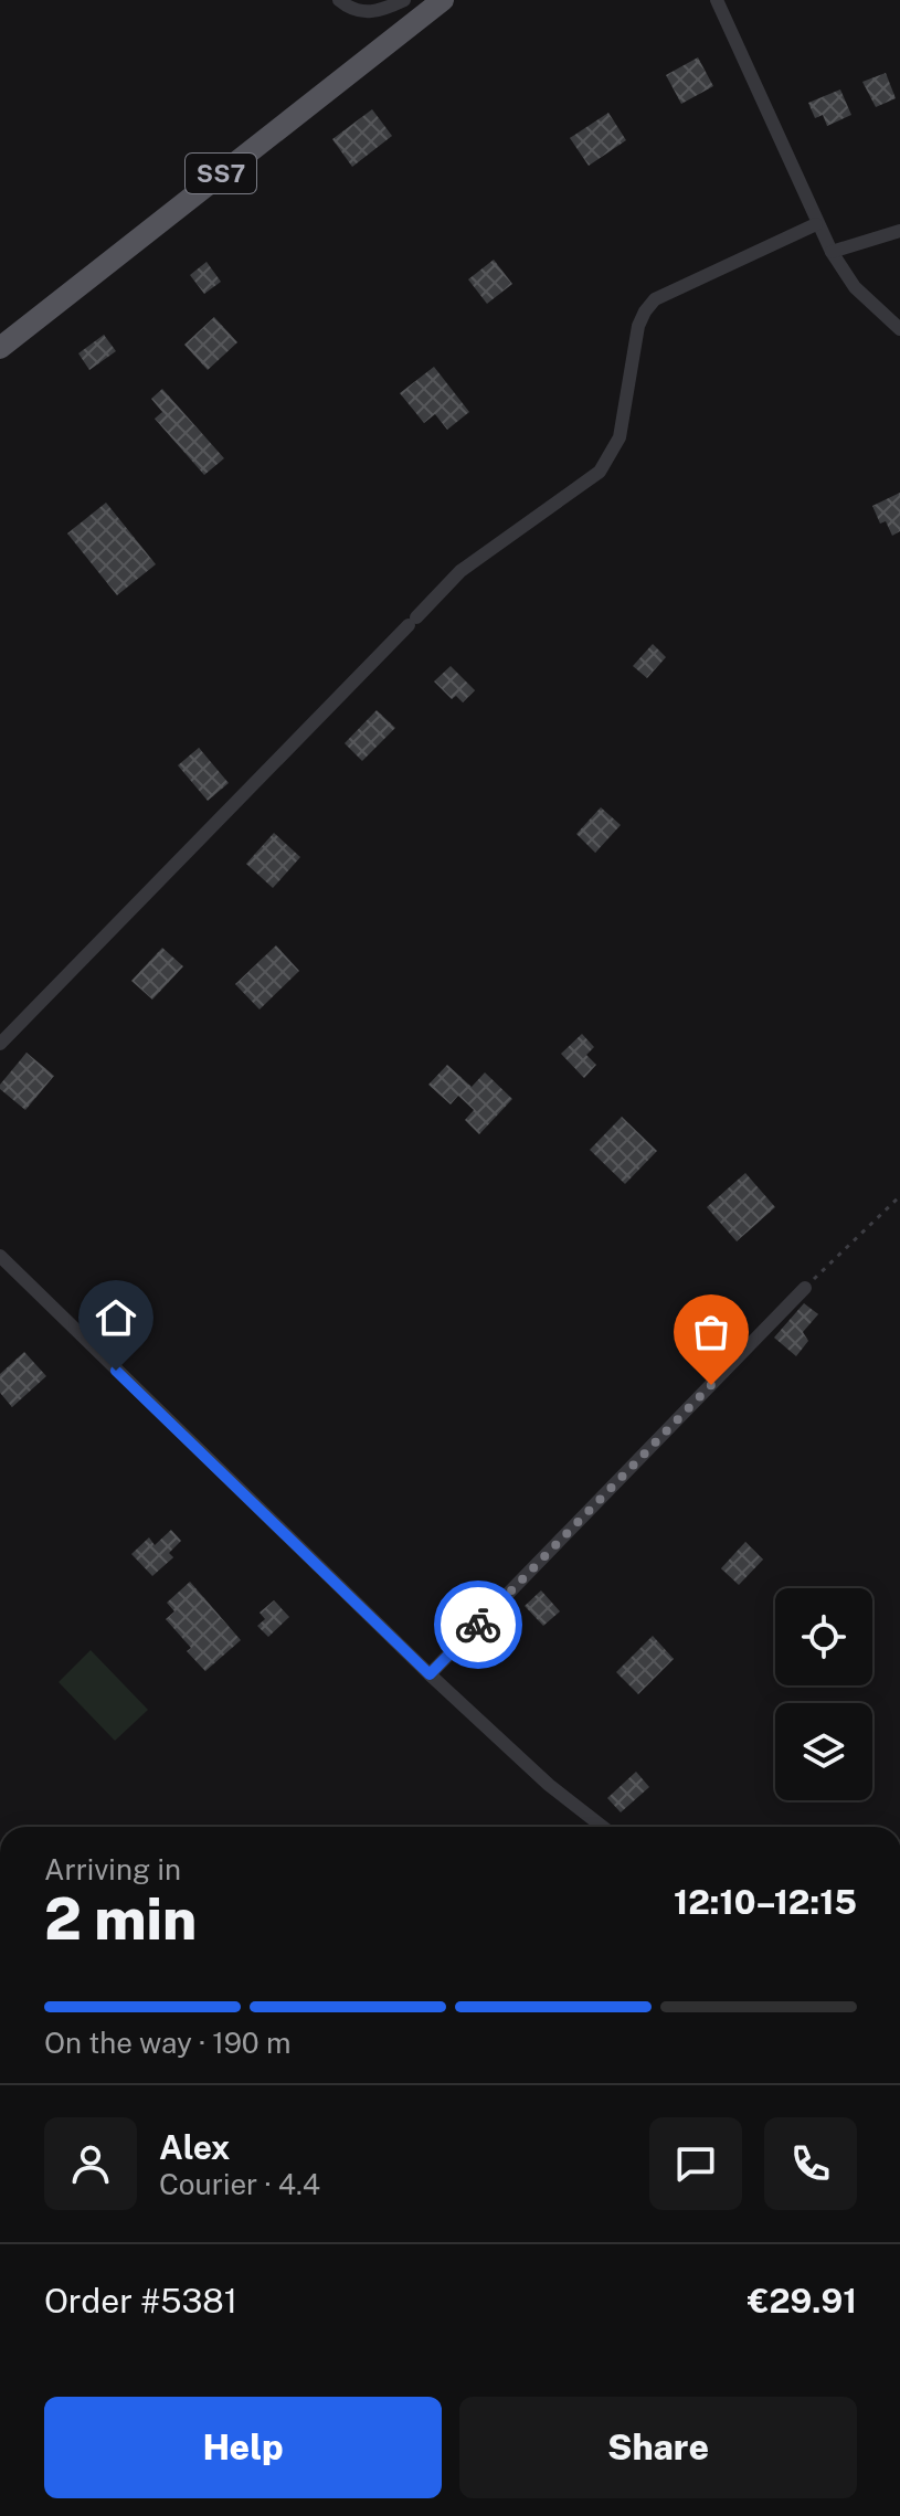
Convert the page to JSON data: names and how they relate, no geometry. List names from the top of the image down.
{
  "streets": {
    "main road": ["SS7"]
  },
  "page": {
    "heading": ["2 min", "Arriving in", "12:10–12:15"],
    "panel": [
      "Alex",
      "Courier · 4.4",
      "Order #5381",
      "€29.91"
    ],
    "bar": "On the way · 190 m",
    "buttons": ["Help", "Share"]
  }
}
